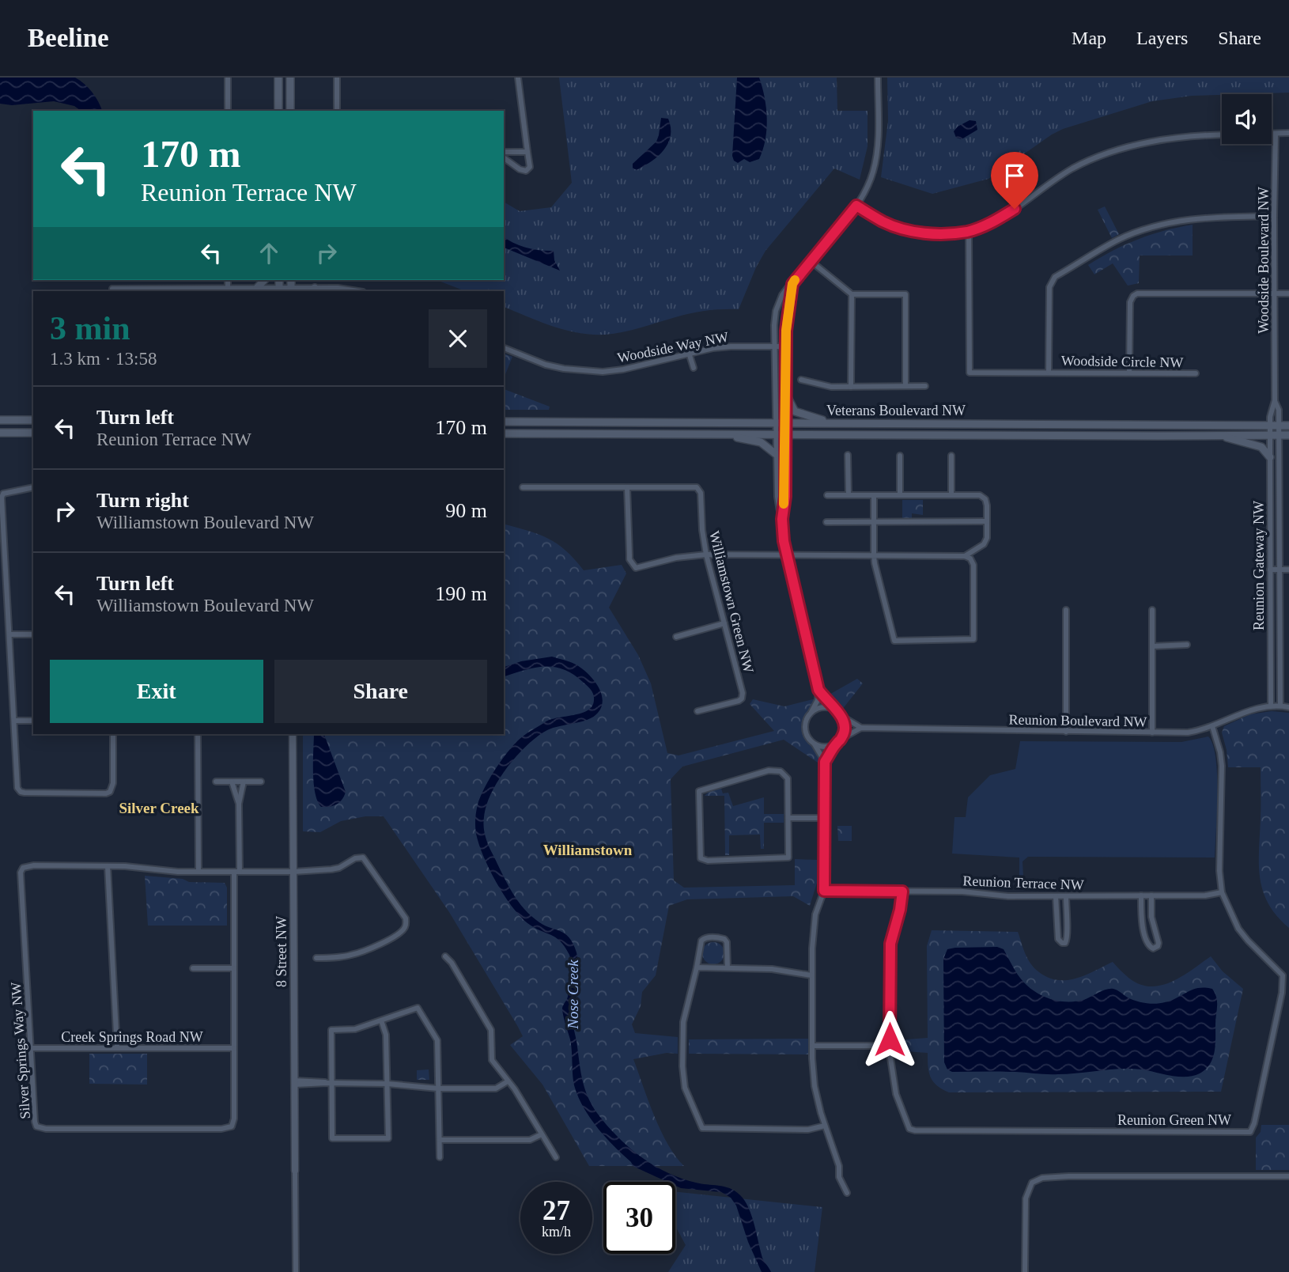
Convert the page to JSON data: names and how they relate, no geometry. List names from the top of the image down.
{
  "streets": {
    "main road": ["Veterans Boulevard NW"],
    "street": [
      "Woodside Boulevard NW",
      "Woodside Way NW",
      "Woodside Circle NW",
      "Reunion Gateway NW",
      "Williamstown Green NW",
      "Reunion Boulevard NW",
      "Reunion Terrace NW",
      "8 Street NW",
      "Creek Springs Road NW",
      "Silver Springs Way NW",
      "Reunion Green NW"
    ]
  },
  "crossings": [
    ["Woodside Boulevard NW", "Woodside Circle NW"],
    ["Woodside Boulevard NW", "Veterans Boulevard NW"],
    ["Woodside Boulevard NW", "Reunion Gateway NW"],
    ["Veterans Boulevard NW", "Reunion Gateway NW"],
    ["Reunion Gateway NW", "Reunion Boulevard NW"],
    ["Reunion Boulevard NW", "Reunion Green NW"],
    ["Reunion Terrace NW", "Reunion Green NW"],
    ["8 Street NW", "Silver Springs Way NW"],
    ["Creek Springs Road NW", "Silver Springs Way NW"]
  ],
  "districts": ["Silver Creek", "Williamstown"],
  "water": ["Nose Creek"],
  "page": {
    "header": "Beeline",
    "nav": ["Map", "Layers", "Share"],
    "turn": ["170 m", "Reunion Terrace NW"],
    "heading": ["3 min", "1.3 km · 13:58"],
    "list": [
      {
        "name": "Turn left",
        "note": "Reunion Terrace NW",
        "value": "170 m"
      },
      {
        "name": "Turn right",
        "note": "Williamstown Boulevard NW",
        "value": "90 m"
      },
      {
        "name": "Turn left",
        "note": "Williamstown Boulevard NW",
        "value": "190 m"
      }
    ],
    "buttons": ["Exit", "Share"],
    "speed": "27 km/h",
    "limit": "30"
  }
}
